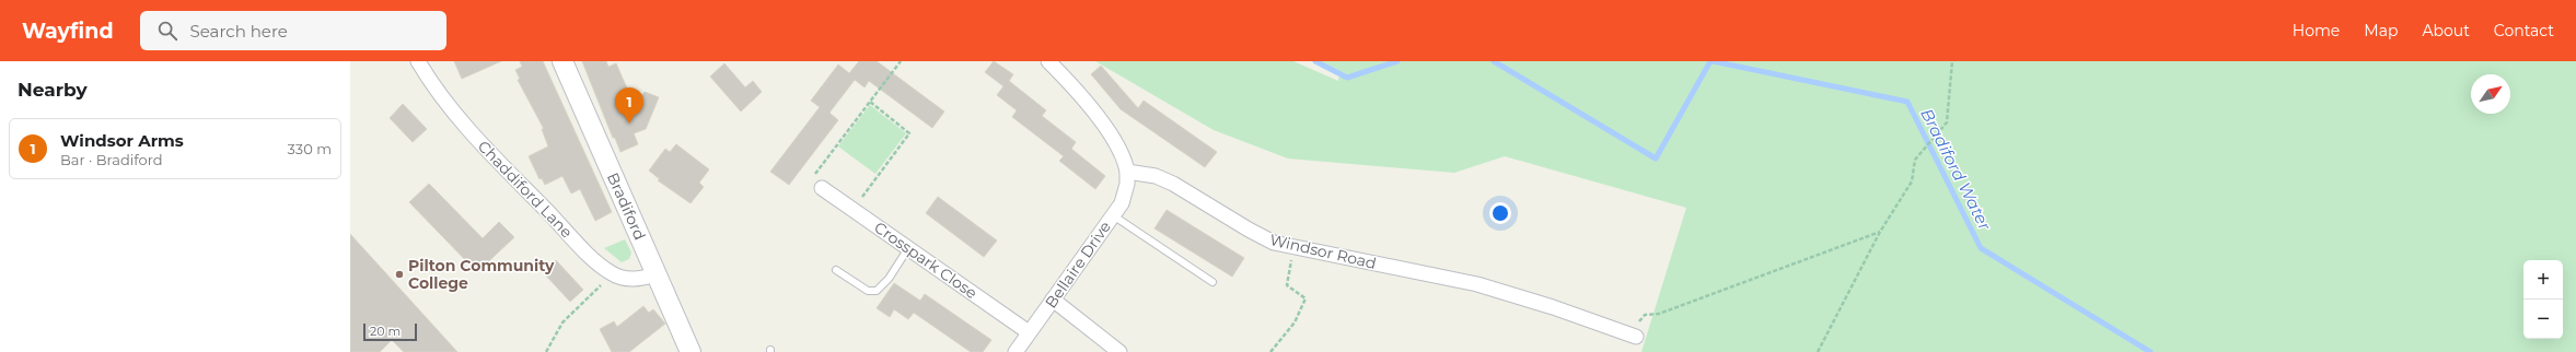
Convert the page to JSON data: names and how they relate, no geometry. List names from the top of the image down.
{
  "streets": {
    "street": [
      "Chaddiford Lane",
      "Bradiford",
      "Windsor Road",
      "Crosspark Close",
      "Bellaire Drive"
    ]
  },
  "crossings": [
    ["Chaddiford Lane", "Bradiford"],
    ["Windsor Road", "Bellaire Drive"],
    ["Crosspark Close", "Bellaire Drive"]
  ],
  "water": ["Bradiford Water"],
  "places": ["Pilton Community College"],
  "scale_bar": "20 m",
  "north": "top right",
  "page": {
    "header": "Wayfind",
    "search": "Search here",
    "nav": [
      "Home",
      "Map",
      "About",
      "Contact"
    ],
    "heading": "Nearby",
    "pins": "1",
    "list": [
      {
        "mark": "1",
        "name": "Windsor Arms",
        "note": "Bar · Bradiford",
        "value": "330 m"
      }
    ],
    "map_buttons": ["+", "−"],
    "scale": "20 m"
  }
}
